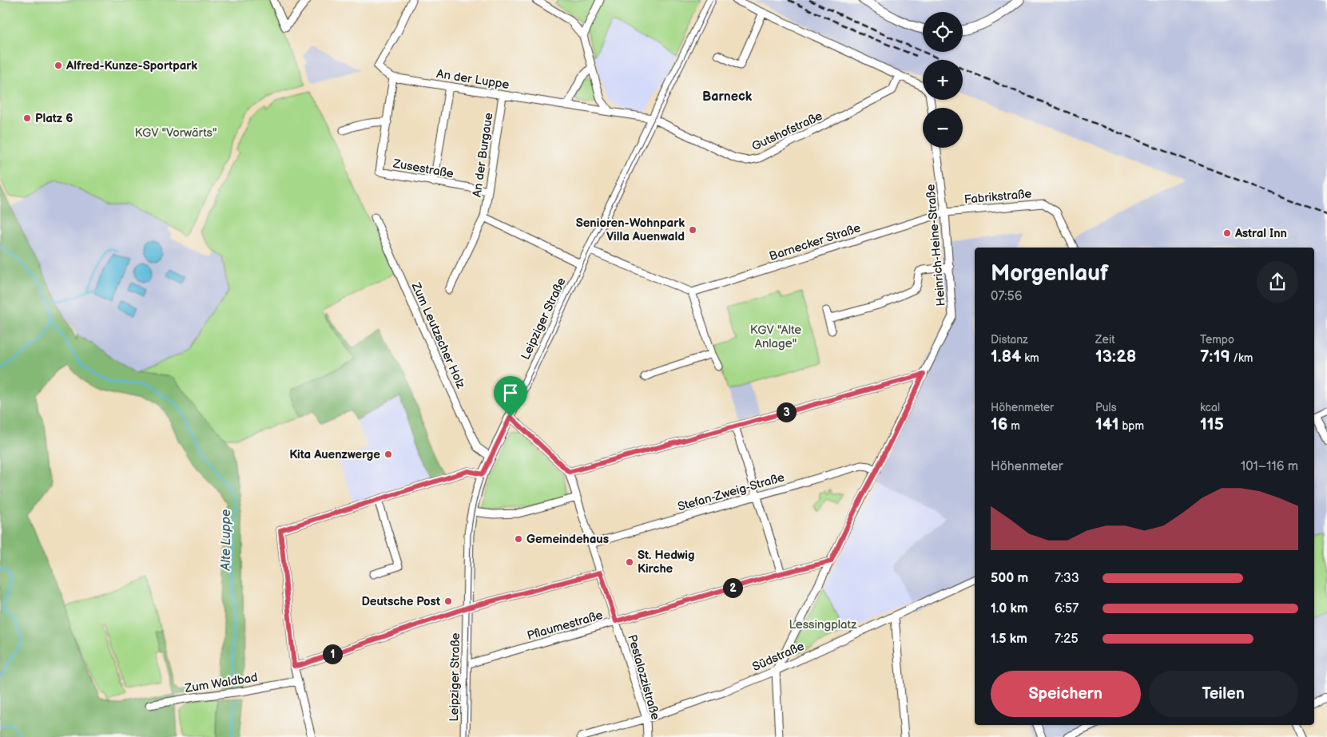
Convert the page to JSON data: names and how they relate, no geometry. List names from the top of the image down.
{
  "streets": {
    "street": [
      "An der Luppe",
      "Gutshofstraße",
      "An der Burgaue",
      "Zusestraße",
      "Fabrikstraße",
      "Barnecker Straße",
      "Heinrich-Heine-Straße",
      "Leipziger Straße",
      "Zum Leutzscher Holz",
      "Stefan-Zweig-Straße",
      "Pflaumestraße",
      "Südstraße",
      "Pestalozzistraße",
      "Zum Waldbad"
    ]
  },
  "crossings": [
    ["An der Luppe", "Gutshofstraße"],
    ["An der Luppe", "An der Burgaue"],
    ["An der Luppe", "Zusestraße"],
    ["Gutshofstraße", "Leipziger Straße"],
    ["An der Burgaue", "Zusestraße"],
    ["Fabrikstraße", "Barnecker Straße"],
    ["Fabrikstraße", "Heinrich-Heine-Straße"],
    ["Barnecker Straße", "Heinrich-Heine-Straße"],
    ["Heinrich-Heine-Straße", "Stefan-Zweig-Straße"],
    ["Heinrich-Heine-Straße", "Pflaumestraße"],
    ["Heinrich-Heine-Straße", "Südstraße"],
    ["Leipziger Straße", "Zum Leutzscher Holz"],
    ["Leipziger Straße", "Pflaumestraße"],
    ["Leipziger Straße", "Pestalozzistraße"],
    ["Stefan-Zweig-Straße", "Pestalozzistraße"],
    ["Pflaumestraße", "Pestalozzistraße"],
    ["Südstraße", "Pestalozzistraße"]
  ],
  "districts": ["Barneck"],
  "water": ["Alte Luppe"],
  "parks": ["KGV \"Vorwärts\"", "KGV \"Alte Anlage\"", "Lessingplatz"],
  "places": [
    "Alfred-Kunze-Sportpark",
    "Platz 6",
    "Senioren-Wohnpark Villa Auenwald",
    "Astral Inn",
    "Kita Auenzwerge",
    "Gemeindehaus",
    "St. Hedwig Kirche",
    "Deutsche Post"
  ],
  "page": {
    "map_buttons": ["+", "−"],
    "heading": ["Morgenlauf", "07:56"],
    "stats": [
      ["Distanz", "1.84 km"],
      ["Zeit", "13:28"],
      ["Tempo", "7:19 /km"],
      ["Höhenmeter", "16 m"],
      ["Puls", "141 bpm"],
      ["kcal", "115"]
    ],
    "pins": ["3", "2", "1"],
    "chart": ["Höhenmeter", "101–116 m"],
    "list": [
      {
        "name": "500 m",
        "note": "7:33"
      },
      {
        "name": "1.0 km",
        "note": "6:57"
      },
      {
        "name": "1.5 km",
        "note": "7:25"
      }
    ],
    "buttons": ["Speichern", "Teilen"]
  }
}
